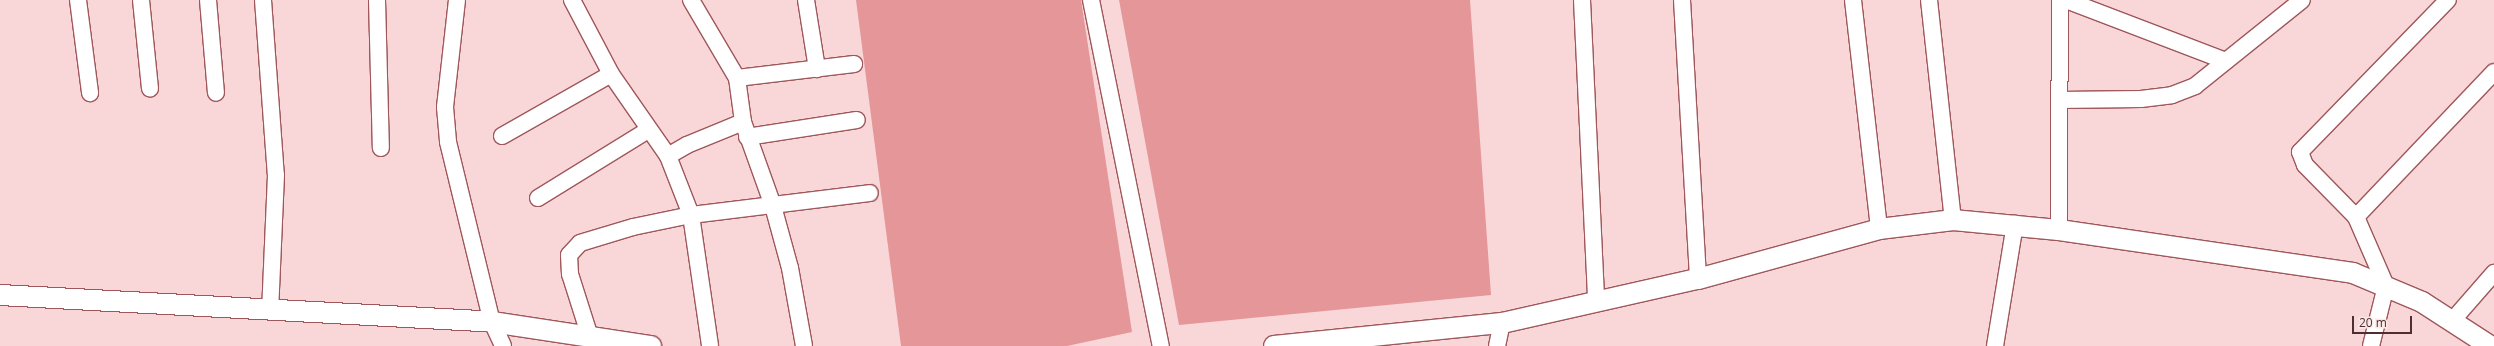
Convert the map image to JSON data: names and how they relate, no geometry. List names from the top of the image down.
{
  "scale_bar": "20 m"
}
